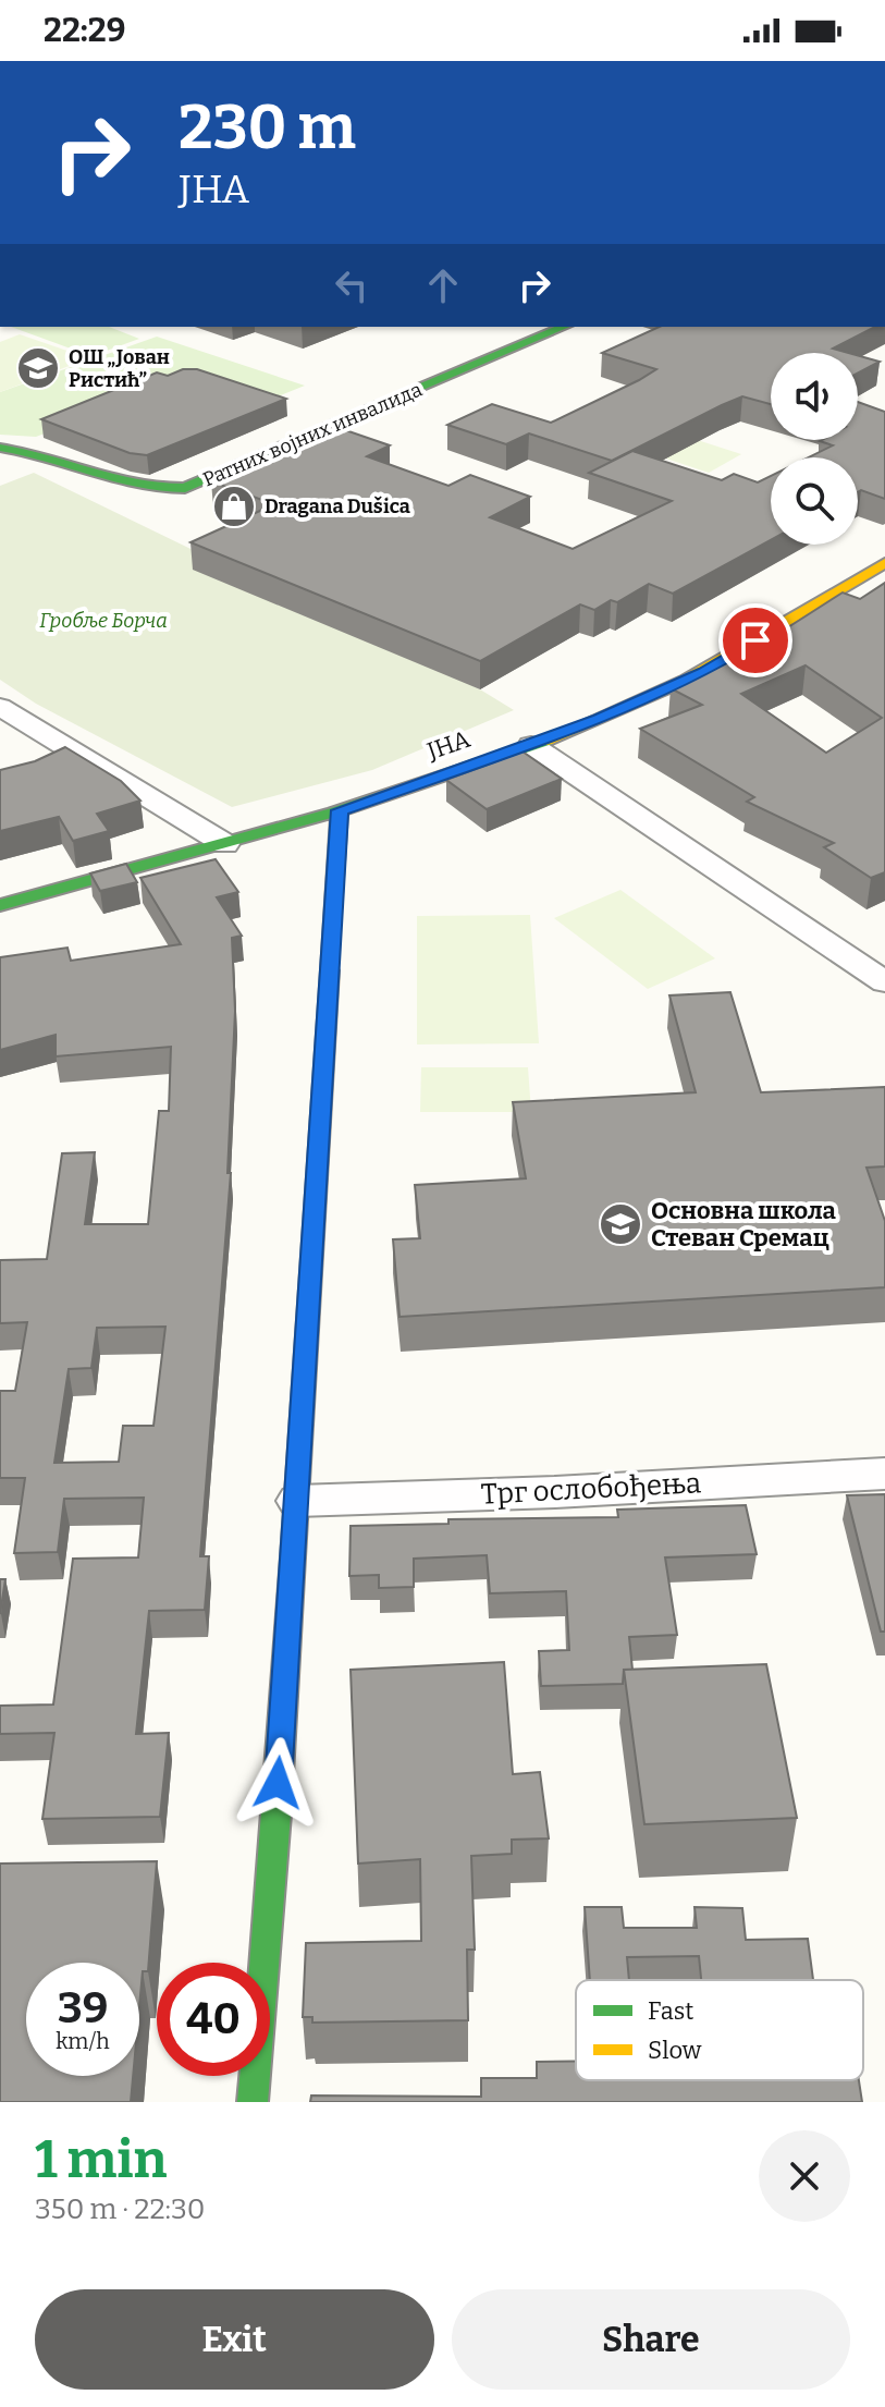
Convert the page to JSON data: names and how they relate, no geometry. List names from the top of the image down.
{
  "streets": {
    "street": ["Ратних војних инвалида", "ЈНА", "Трг ослобођења"]
  },
  "parks": ["Гробље Борча"],
  "places": {
    "school or university": ["ОШ „Јован Ристић”", "Основна школа Стеван Сремац"],
    "shop": ["Dragana Dušica"]
  },
  "legend": ["Fast", "Slow"],
  "page": {
    "status": "22:29",
    "turn": ["230 m", "ЈНА"],
    "speed": "39 km/h",
    "limit": "40",
    "heading": ["1 min", "350 m · 22:30"],
    "buttons": ["Exit", "Share"]
  }
}
